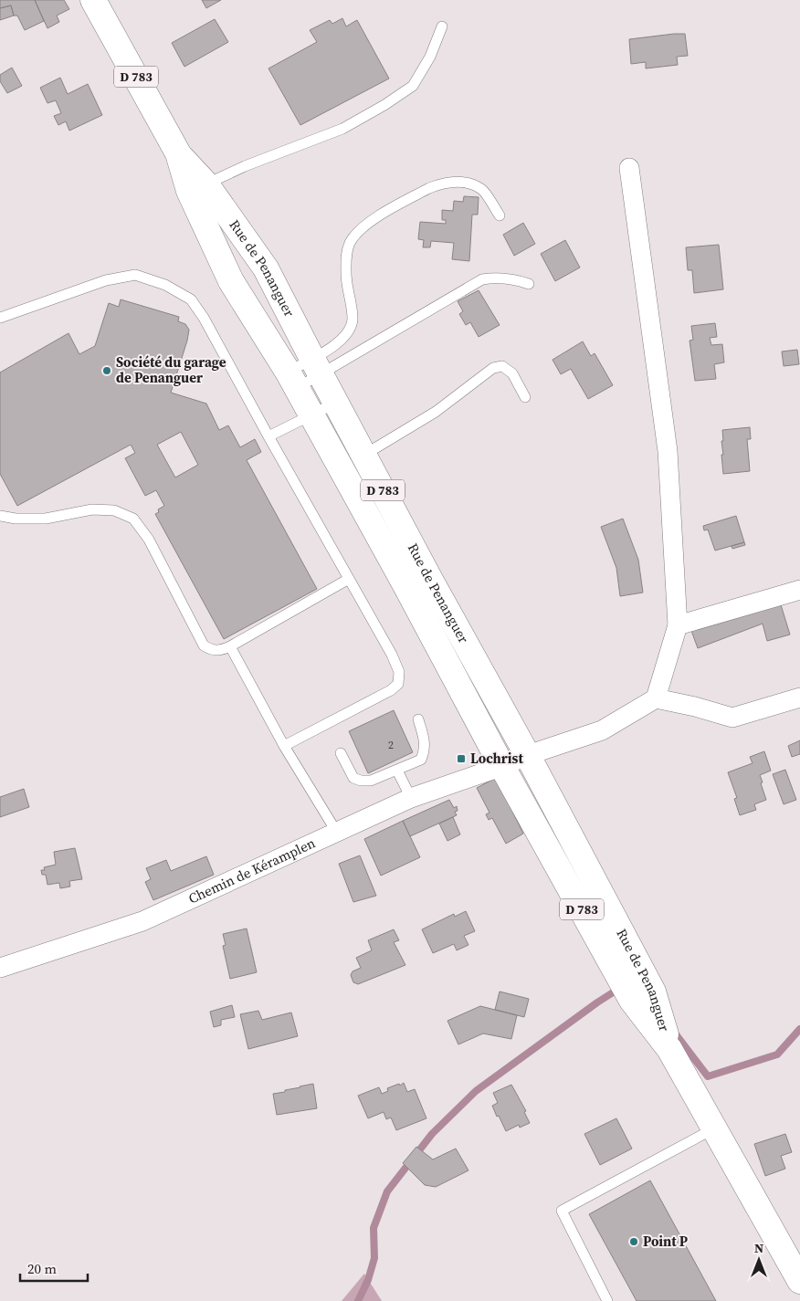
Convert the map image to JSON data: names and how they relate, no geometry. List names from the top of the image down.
{
  "streets": {
    "main road": ["D 783", "Rue de Penanguer"],
    "street": ["Chemin de Kéramplen"]
  },
  "crossings": [
    ["Rue de Penanguer", "Chemin de Kéramplen"]
  ],
  "places": {
    "other": ["Société du garage de Penanguer", "Point P"],
    "transit": ["Lochrist"]
  },
  "house_numbers": ["2"],
  "scale_bar": "20 m",
  "north": "top"
}
